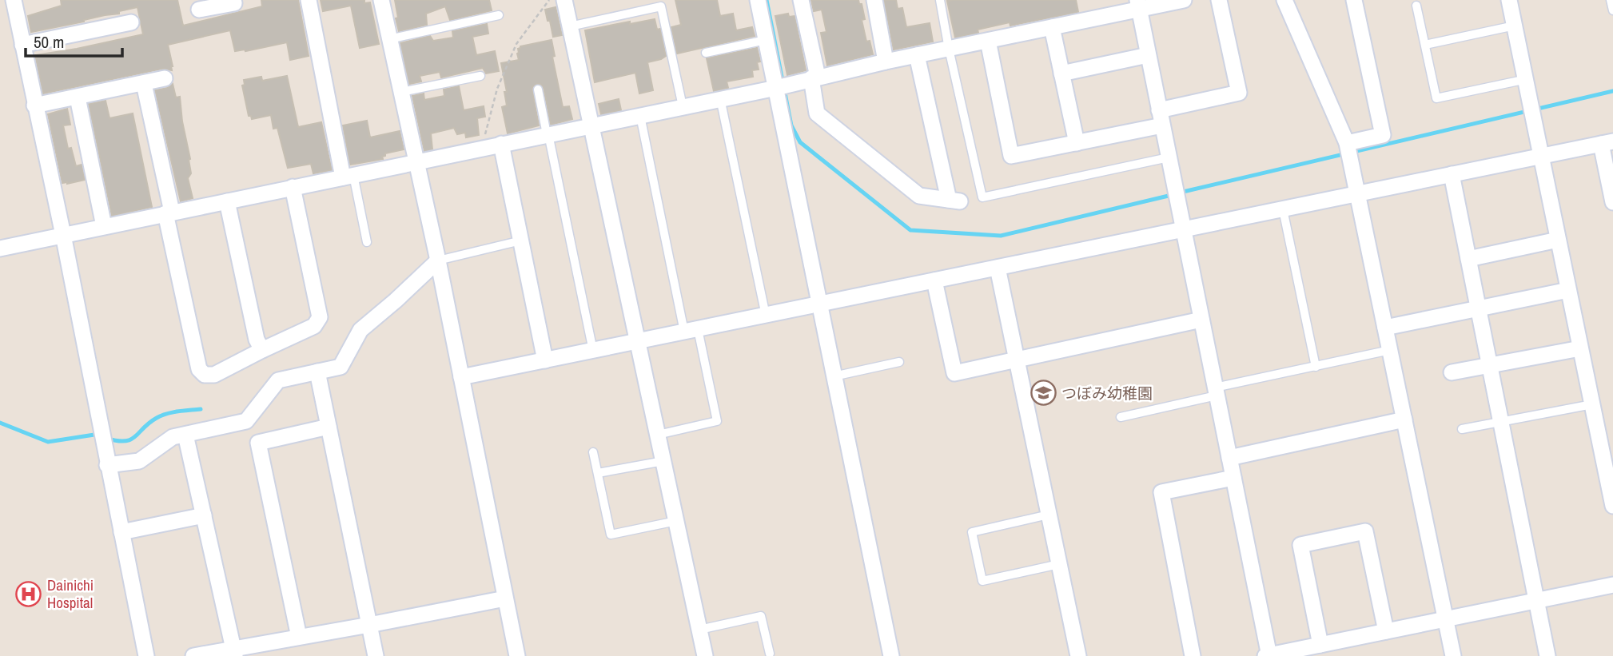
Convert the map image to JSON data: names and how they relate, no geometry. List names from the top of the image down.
{
  "places": {
    "school or university": ["つぼみ幼稚園"],
    "hospital": ["Dainichi Hospital"]
  },
  "scale_bar": "50 m"
}
